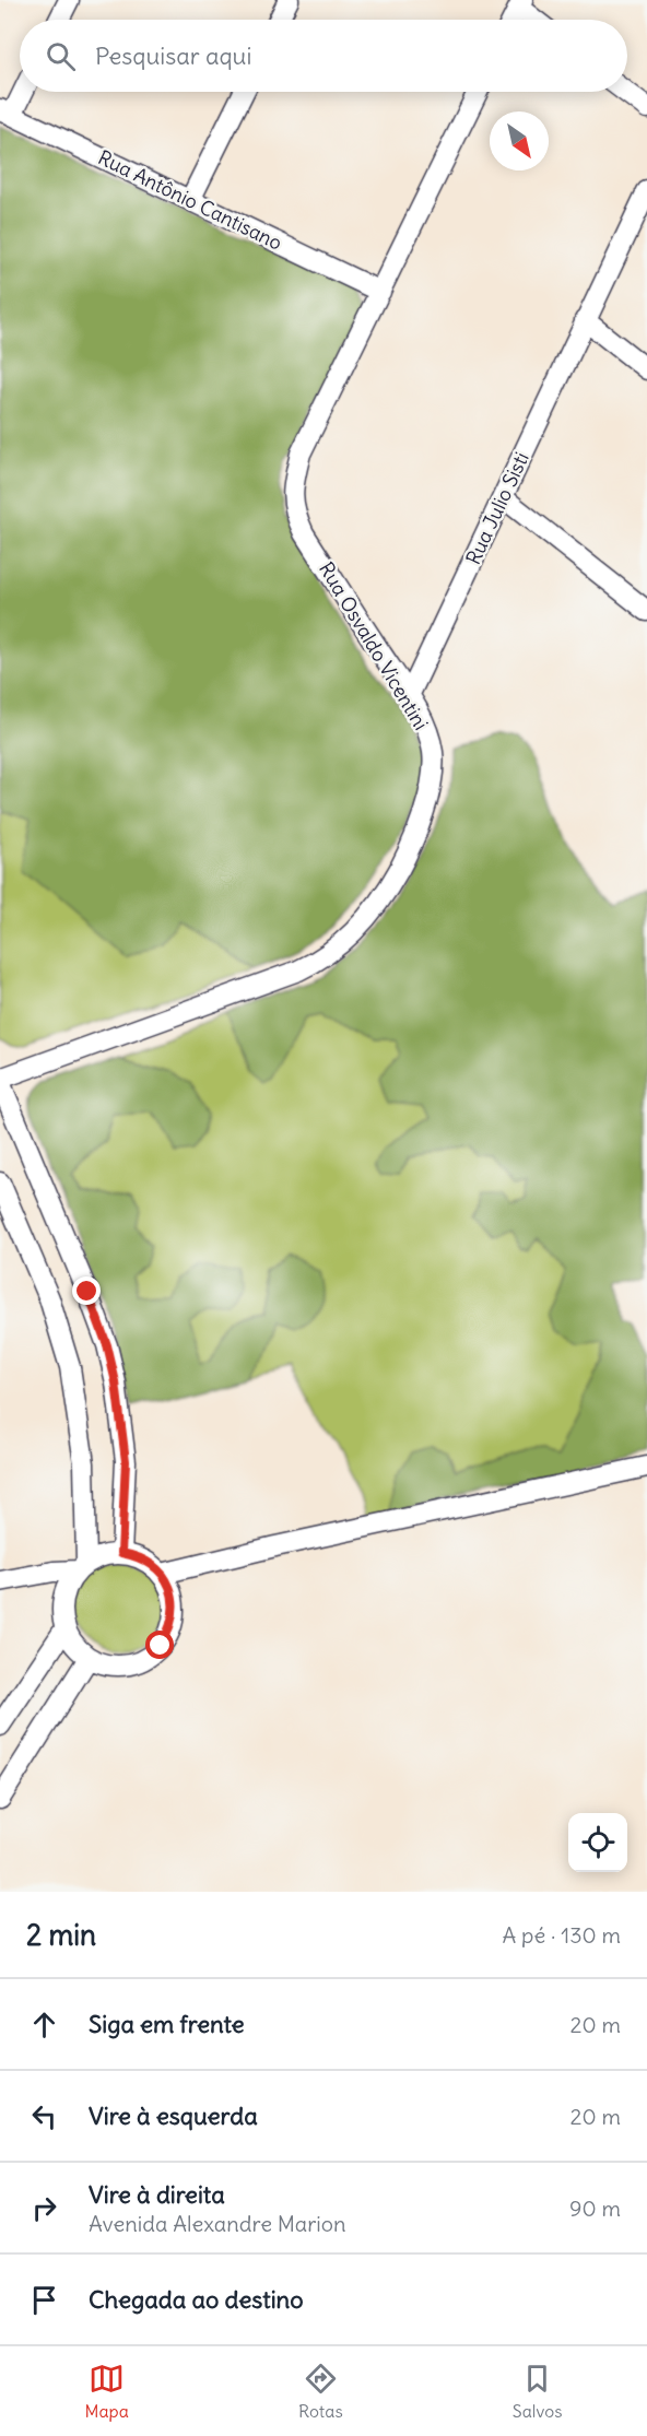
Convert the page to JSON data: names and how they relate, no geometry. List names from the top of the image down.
{
  "streets": {
    "street": ["Rua Antônio Cantisano", "Rua Julio Sisti", "Rua Osvaldo Vicentini"]
  },
  "crossings": [
    ["Rua Antônio Cantisano", "Rua Osvaldo Vicentini"],
    ["Rua Julio Sisti", "Rua Osvaldo Vicentini"]
  ],
  "north": "bottom right",
  "page": {
    "search": "Pesquisar aqui",
    "heading": ["2 min", "A pé · 130 m"],
    "list": [
      ["Siga em frente", "20 m"],
      ["Vire à esquerda", "20 m"],
      ["Vire à direita", "Avenida Alexandre Marion", "90 m"],
      "Chegada ao destino"
    ],
    "nav": ["Mapa", "Rotas", "Salvos"]
  }
}
